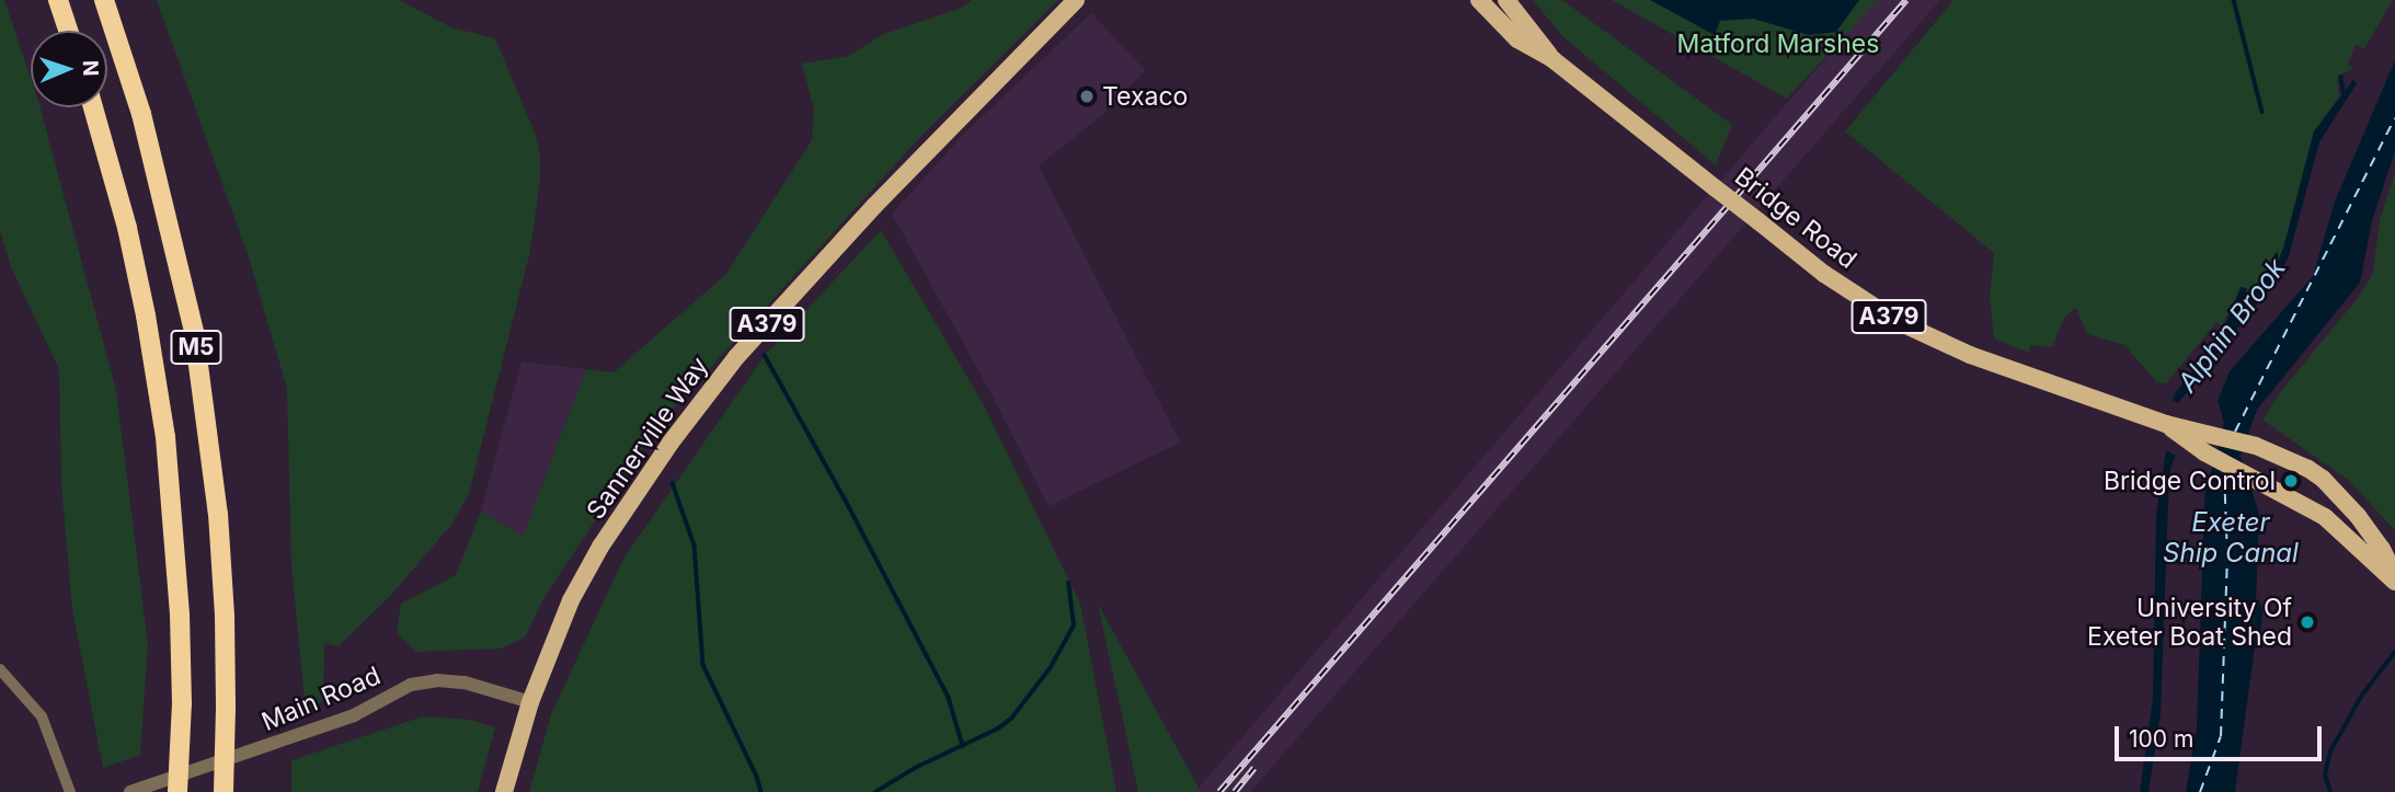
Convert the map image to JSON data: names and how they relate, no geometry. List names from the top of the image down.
{
  "streets": {
    "highway": ["M5"],
    "main road": ["Bridge Road", "A379", "Sannerville Way"],
    "street": ["Main Road"]
  },
  "crossings": [
    ["Bridge Road", "A379"],
    ["Sannerville Way", "Main Road"]
  ],
  "water": ["Alphin Brook", "Exeter Ship Canal"],
  "parks": ["Matford Marshes"],
  "places": ["Texaco", "Bridge Control", "University Of Exeter Boat Shed"],
  "scale_bar": "100 m",
  "north": "right"
}
